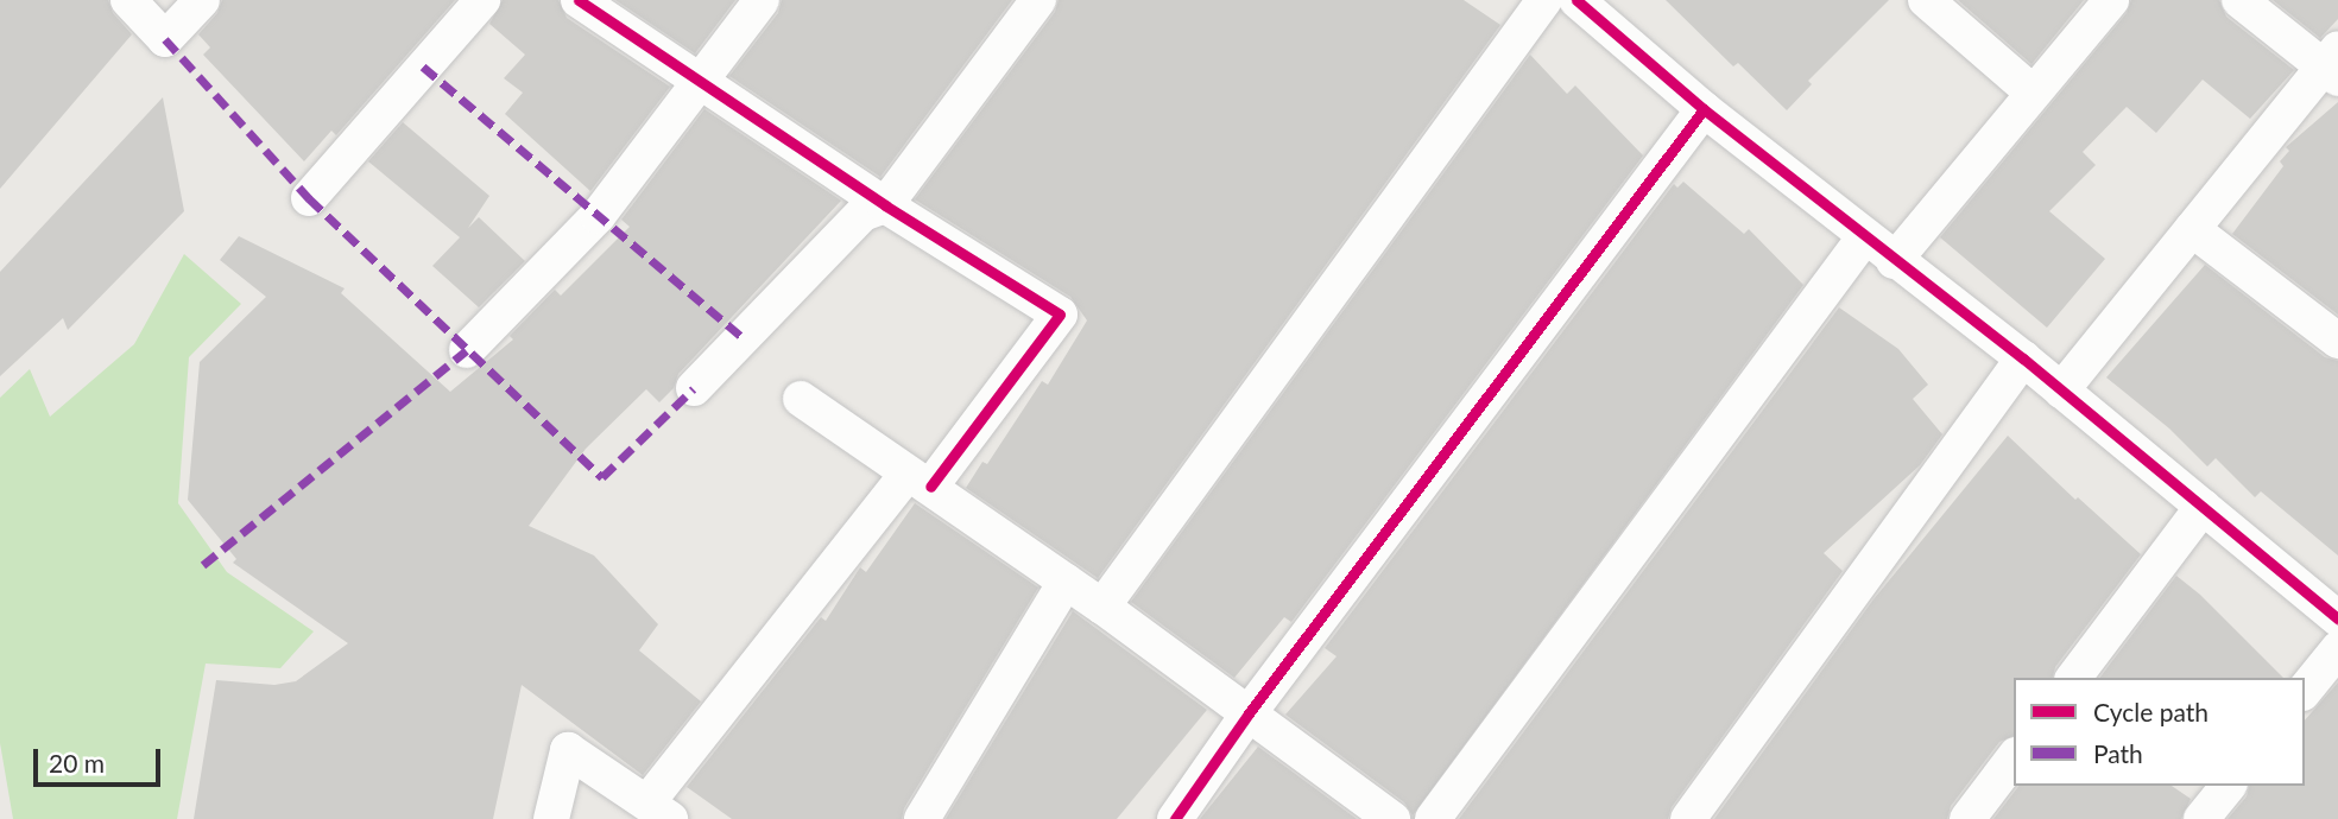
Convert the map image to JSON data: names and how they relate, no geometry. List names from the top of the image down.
{
  "legend": ["Cycle path", "Path"],
  "scale_bar": "20 m"
}
